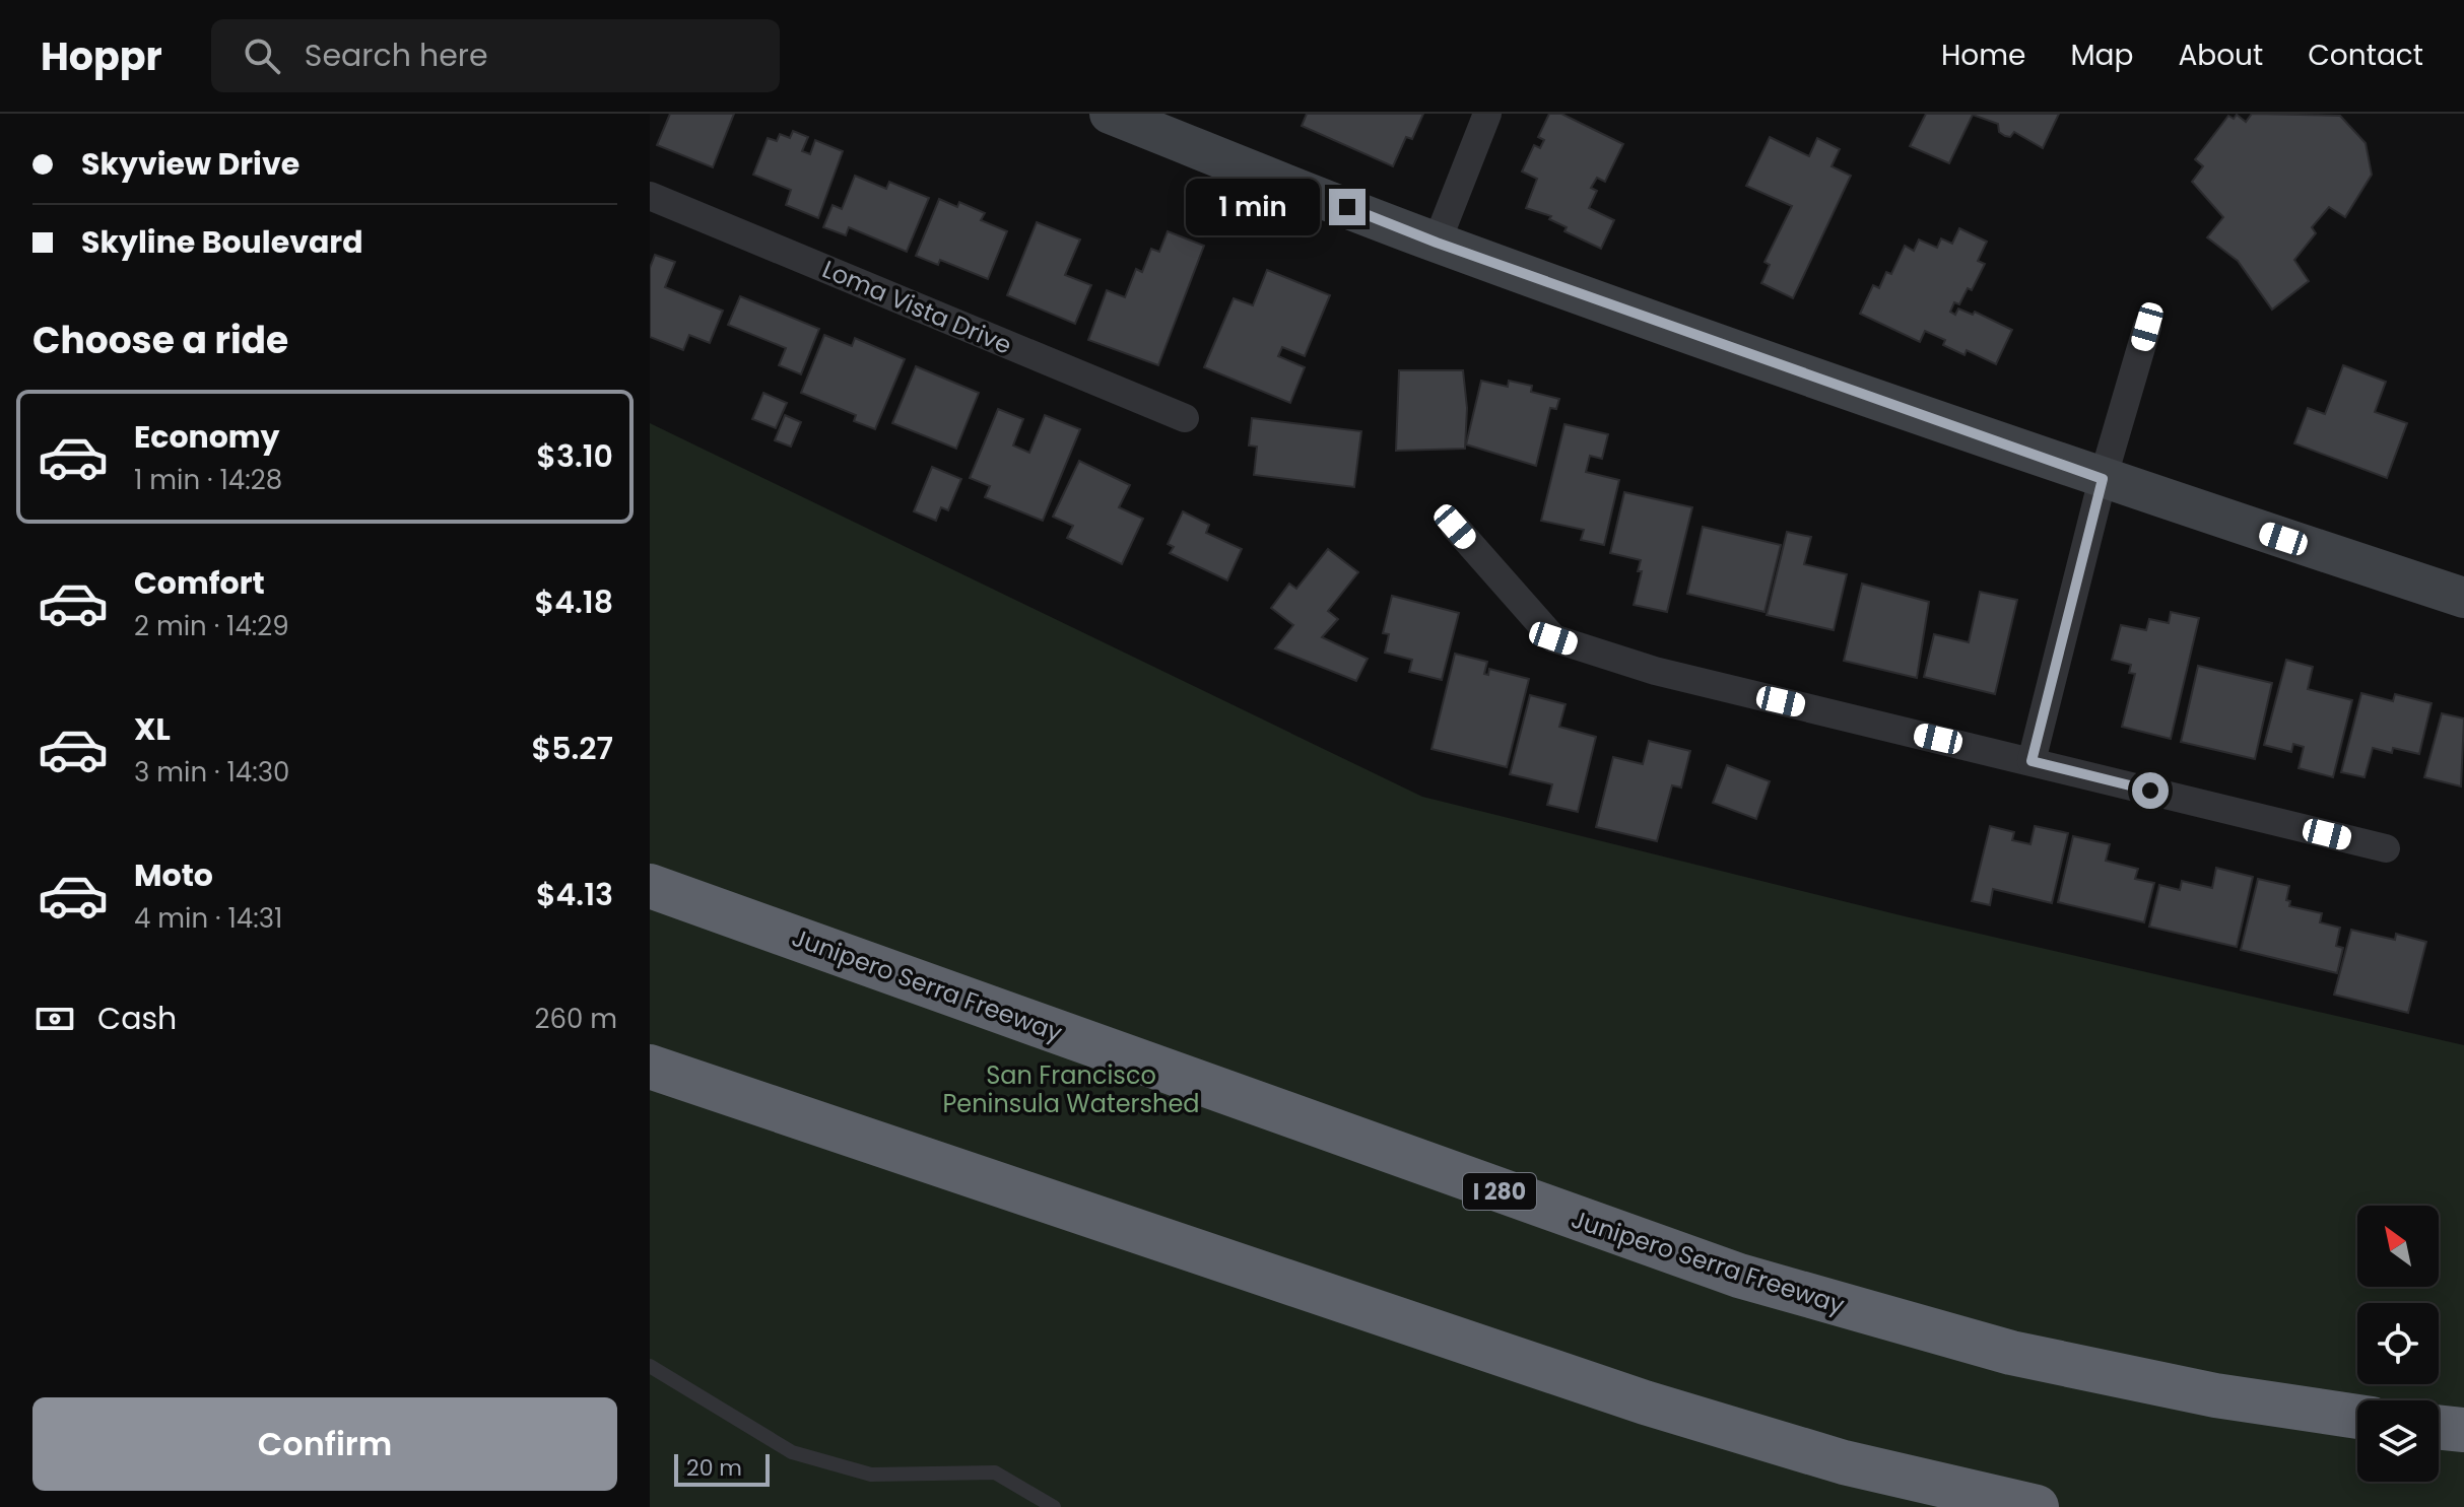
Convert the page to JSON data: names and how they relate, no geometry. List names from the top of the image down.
{
  "streets": {
    "highway": ["Junipero Serra Freeway", "I 280"],
    "street": ["Loma Vista Drive"]
  },
  "parks": ["San Francisco Peninsula Watershed"],
  "scale_bar": "20 m",
  "north": "top left",
  "page": {
    "header": "Hoppr",
    "search": "Search here",
    "nav": [
      "Home",
      "Map",
      "About",
      "Contact"
    ],
    "banner": ["Skyview Drive", "Skyline Boulevard"],
    "bubble": "1 min",
    "heading": "Choose a ride",
    "list": [
      {
        "name": "Economy",
        "note": "1 min · 14:28",
        "value": "$3.10"
      },
      {
        "name": "Comfort",
        "note": "2 min · 14:29",
        "value": "$4.18"
      },
      {
        "name": "XL",
        "note": "3 min · 14:30",
        "value": "$5.27"
      },
      {
        "name": "Moto",
        "note": "4 min · 14:31",
        "value": "$4.13"
      }
    ],
    "pay": ["Cash", "260 m"],
    "buttons": "Confirm",
    "scale": "20 m"
  }
}
